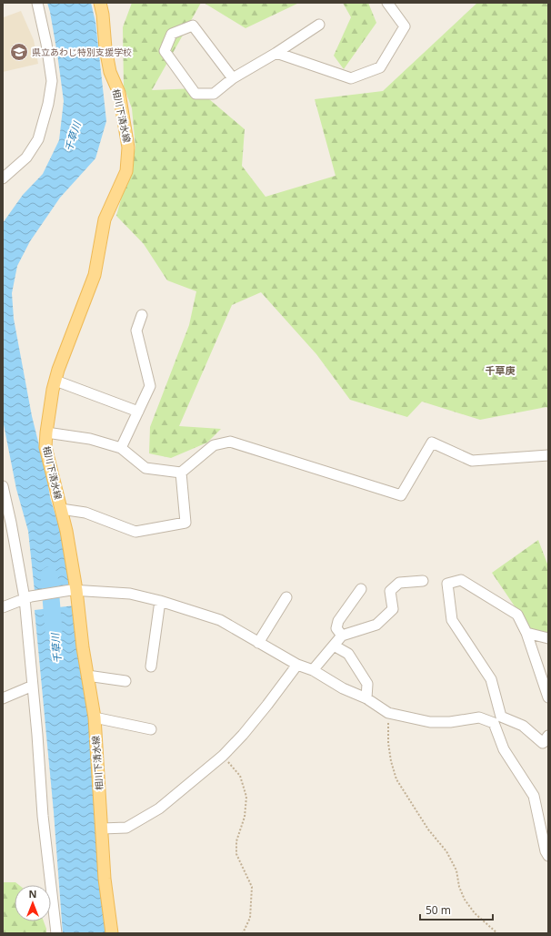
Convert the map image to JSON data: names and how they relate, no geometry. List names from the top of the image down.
{
  "streets": {
    "main road": ["相川下清水線"]
  },
  "districts": ["千草庚"],
  "water": ["千草川"],
  "places": {
    "school or university": ["県立あわじ特別支援学校"]
  },
  "scale_bar": "50 m",
  "north": "top"
}
